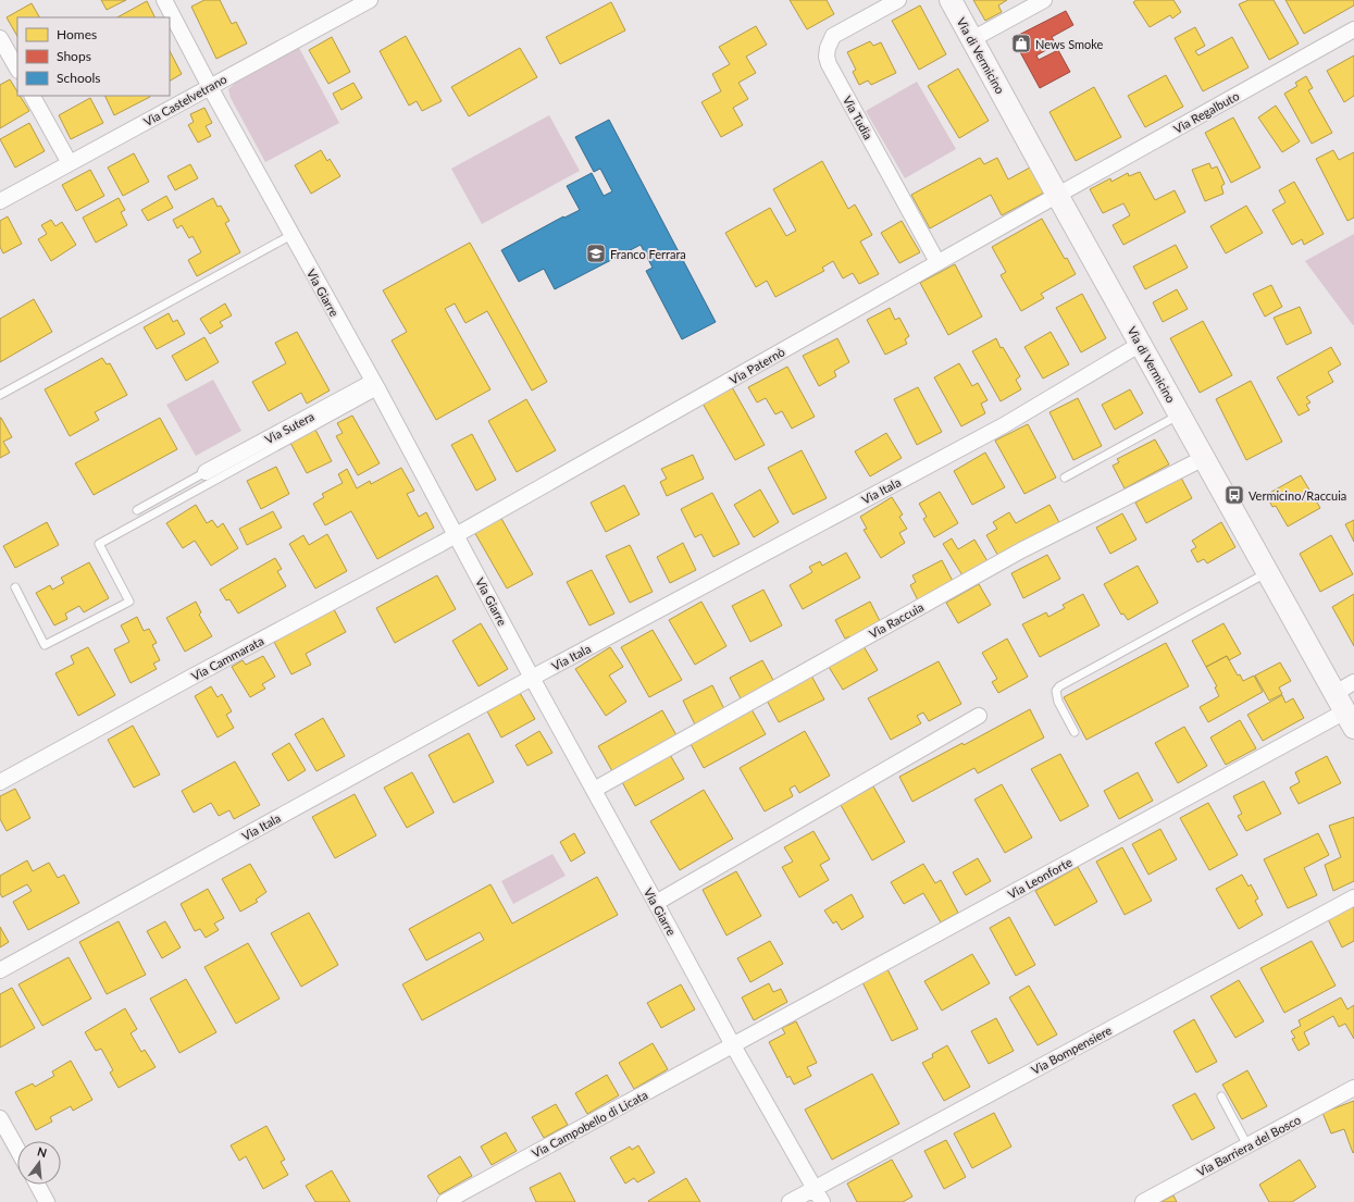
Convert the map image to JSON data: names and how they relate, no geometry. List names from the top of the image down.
{
  "streets": {
    "main road": ["Via di Vermicino"],
    "street": [
      "Via Castelvetrano",
      "Via Regalbuto",
      "Via Tudia",
      "Via Giarre",
      "Via Paternò",
      "Via Sutera",
      "Via Itala",
      "Via Raccuia",
      "Via Cammarata",
      "Via Leonforte",
      "Via Bompensiere",
      "Via Campobello di Licata",
      "Via Barriera del Bosco"
    ]
  },
  "crossings": [
    ["Via di Vermicino", "Via Regalbuto"],
    ["Via di Vermicino", "Via Paternò"],
    ["Via di Vermicino", "Via Itala"],
    ["Via di Vermicino", "Via Raccuia"],
    ["Via di Vermicino", "Via Leonforte"],
    ["Via Castelvetrano", "Via Giarre"],
    ["Via Regalbuto", "Via Paternò"],
    ["Via Tudia", "Via Paternò"],
    ["Via Giarre", "Via Paternò"],
    ["Via Giarre", "Via Sutera"],
    ["Via Giarre", "Via Itala"],
    ["Via Giarre", "Via Raccuia"],
    ["Via Giarre", "Via Cammarata"],
    ["Via Giarre", "Via Leonforte"],
    ["Via Giarre", "Via Bompensiere"],
    ["Via Giarre", "Via Campobello di Licata"],
    ["Via Paternò", "Via Cammarata"],
    ["Via Leonforte", "Via Campobello di Licata"]
  ],
  "places": {
    "shop": ["News Smoke"],
    "school or university": ["Franco Ferrara"],
    "bus stop": ["Vermicino/Raccuia"]
  },
  "legend": ["Homes", "Shops", "Schools"],
  "north": "top"
}
